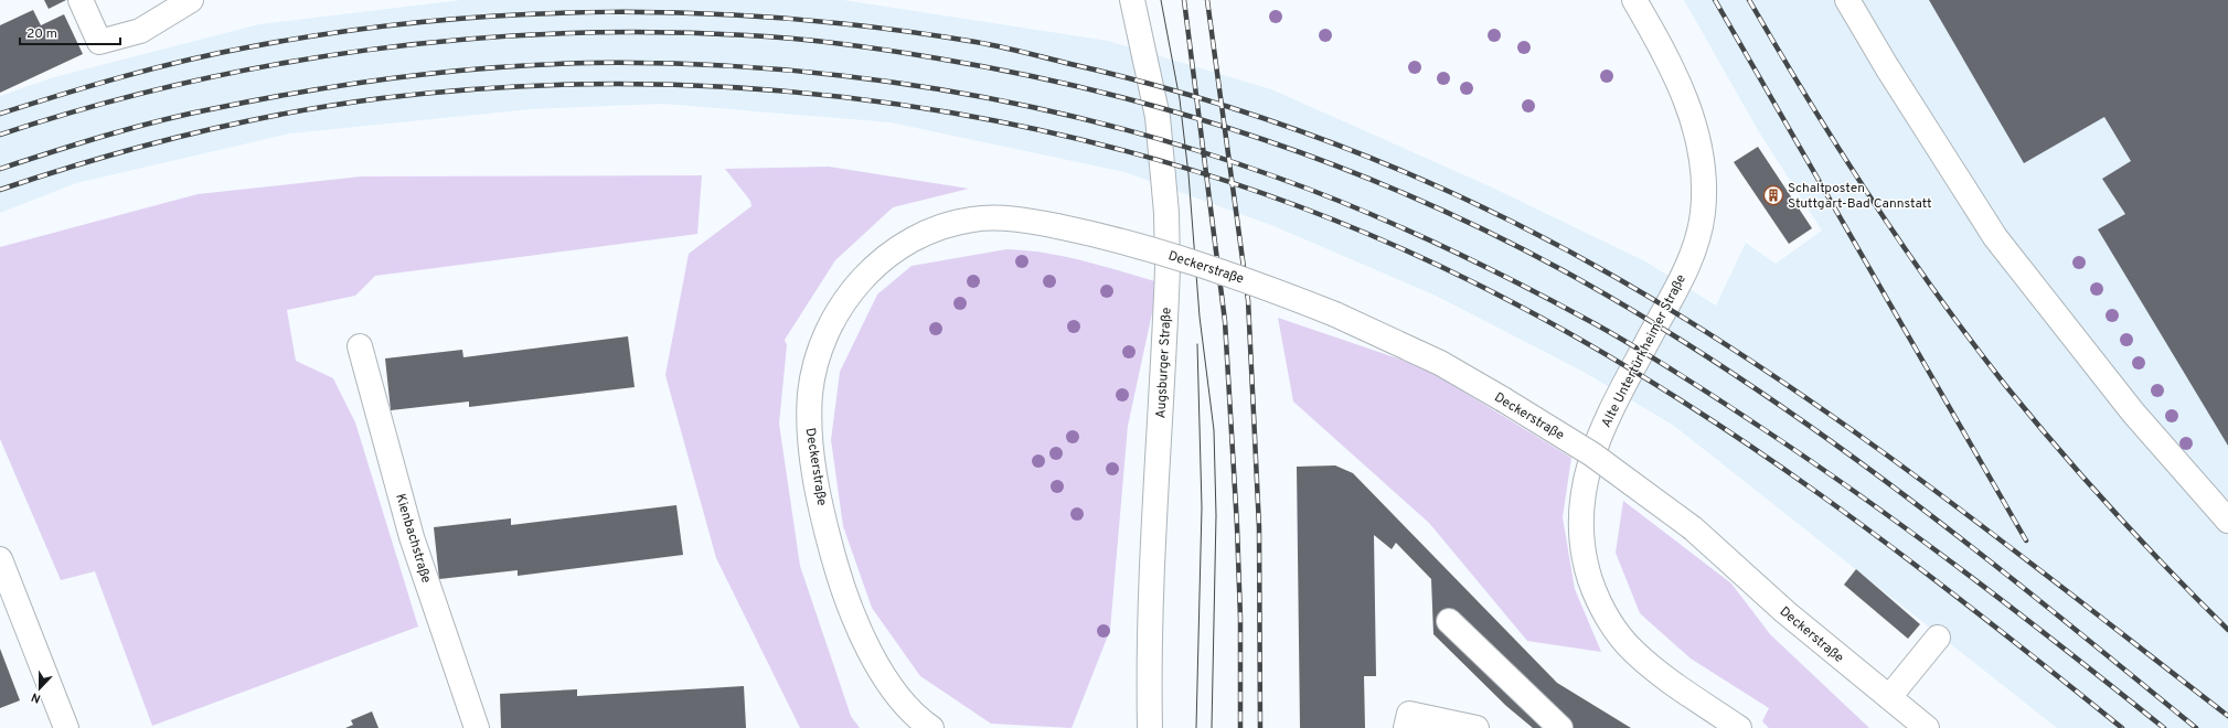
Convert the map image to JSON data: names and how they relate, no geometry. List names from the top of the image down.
{
  "streets": {
    "street": [
      "Deckerstraße",
      "Alte Untertürkheimer Straße",
      "Augsburger Straße",
      "Kienbachstraße"
    ]
  },
  "places": {
    "building": ["Schaltposten Stuttgart-Bad Cannstatt"]
  },
  "scale_bar": "20 m",
  "north": "bottom"
}
